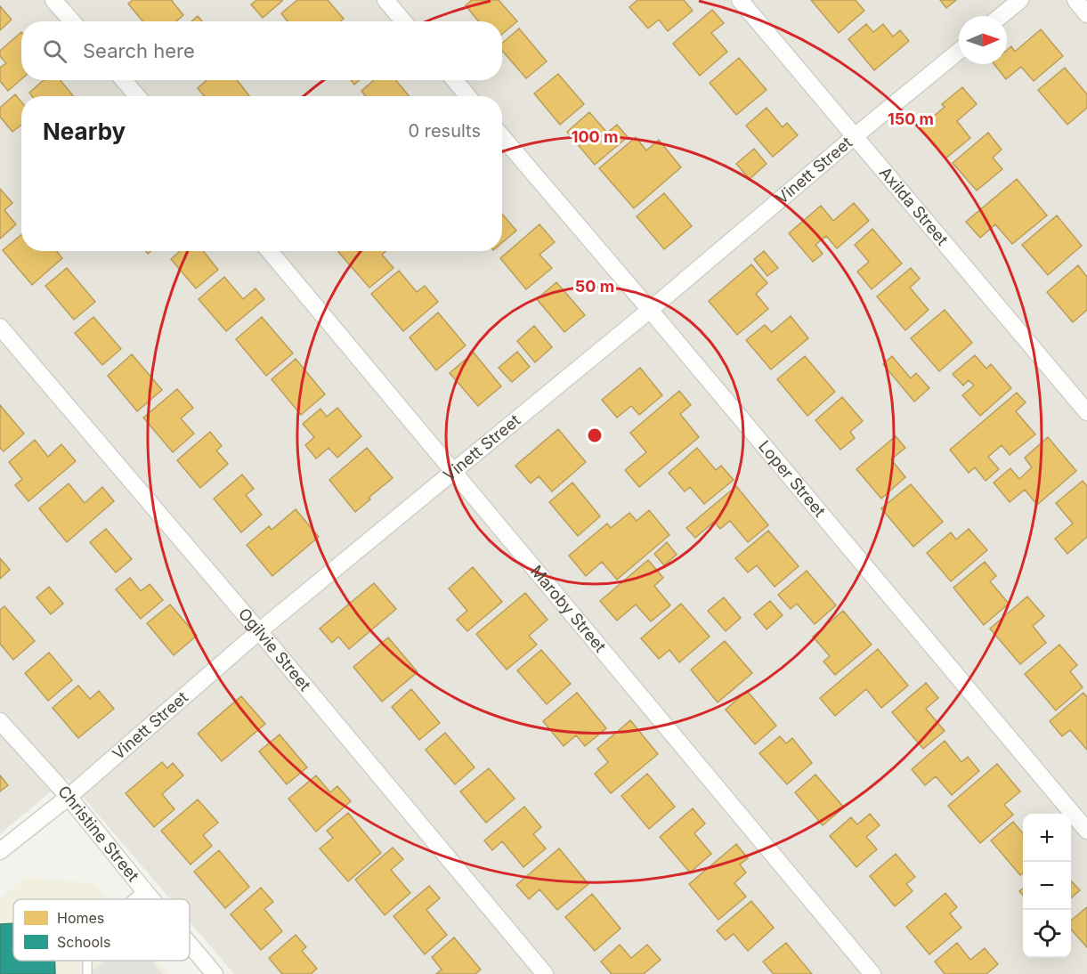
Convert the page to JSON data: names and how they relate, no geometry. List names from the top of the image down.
{
  "streets": {
    "street": [
      "Vinett Street",
      "Axilda Street",
      "Loper Street",
      "Maroby Street",
      "Ogilvie Street",
      "Christine Street"
    ]
  },
  "crossings": [
    ["Vinett Street", "Axilda Street"],
    ["Vinett Street", "Loper Street"],
    ["Vinett Street", "Maroby Street"],
    ["Vinett Street", "Ogilvie Street"],
    ["Vinett Street", "Christine Street"]
  ],
  "legend": ["Homes", "Schools"],
  "north": "right",
  "page": {
    "search": "Search here",
    "heading": ["Nearby", "0 results"],
    "map_buttons": ["+", "−"]
  },
  "rings": ["150 m", "100 m", "50 m"]
}
